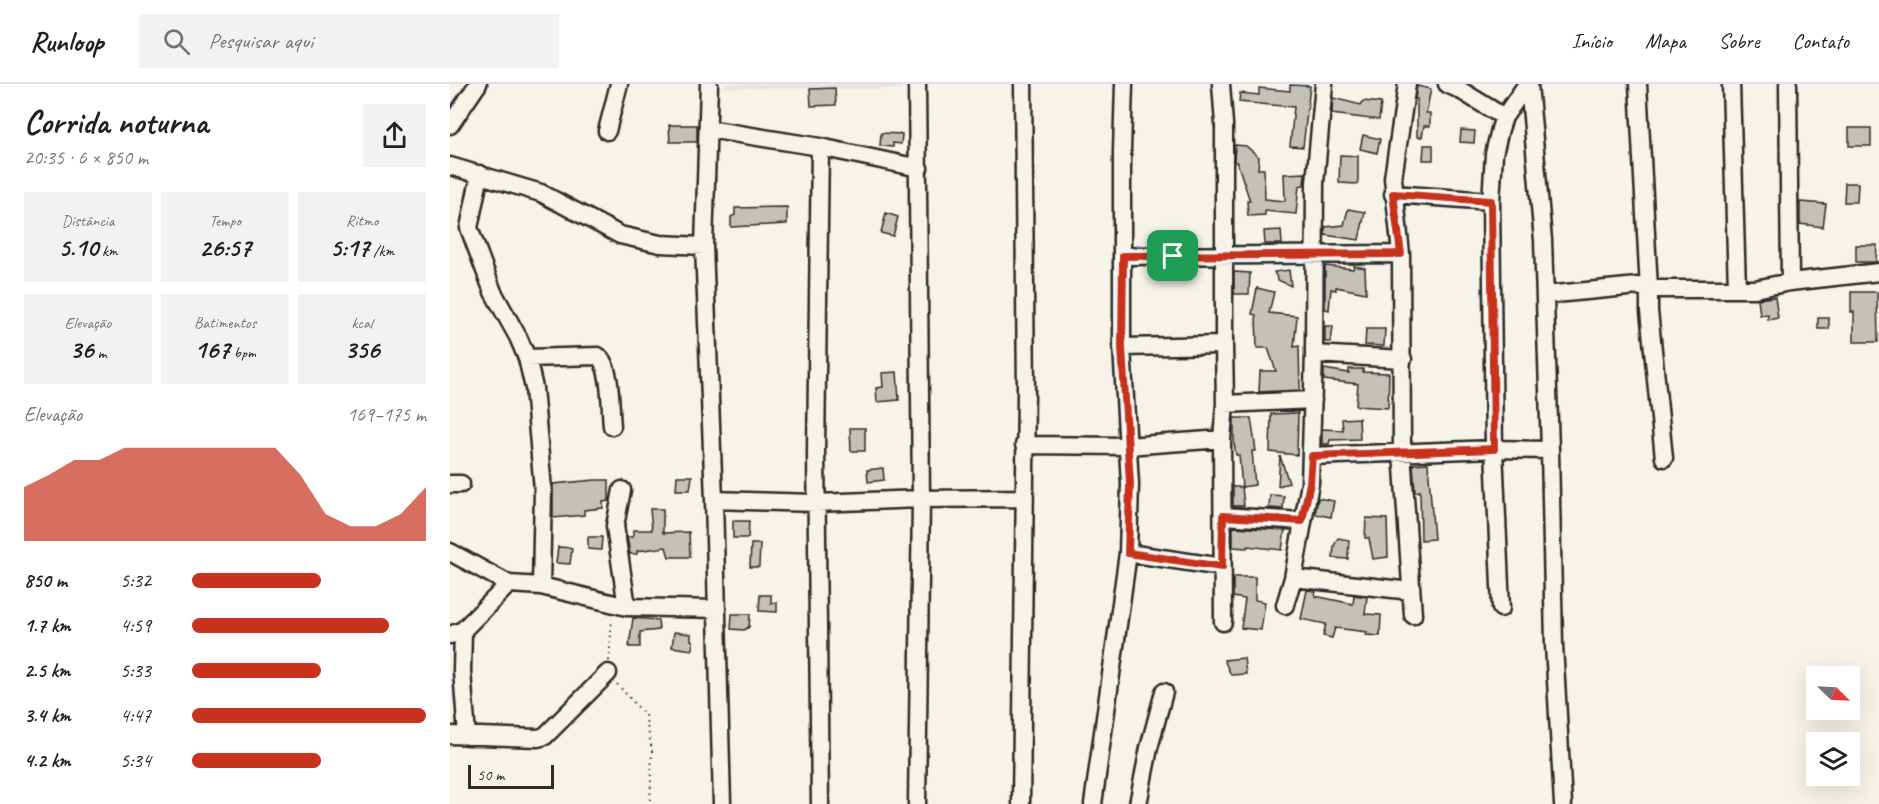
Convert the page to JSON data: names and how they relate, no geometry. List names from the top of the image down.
{
  "scale_bar": "50 m",
  "north": "bottom right",
  "page": {
    "header": "Runloop",
    "search": "Pesquisar aqui",
    "nav": [
      "Início",
      "Mapa",
      "Sobre",
      "Contato"
    ],
    "heading": ["Corrida noturna", "20:35 · 6 × 850 m"],
    "stats": [
      ["Distância", "5.10 km"],
      ["Tempo", "26:57"],
      ["Ritmo", "5:17 /km"],
      ["Elevação", "36 m"],
      ["Batimentos", "167 bpm"],
      ["kcal", "356"]
    ],
    "chart": ["Elevação", "169–175 m"],
    "list": [
      {
        "name": "850 m",
        "note": "5:32"
      },
      {
        "name": "1.7 km",
        "note": "4:59"
      },
      {
        "name": "2.5 km",
        "note": "5:33"
      },
      {
        "name": "3.4 km",
        "note": "4:47"
      },
      {
        "name": "4.2 km",
        "note": "5:34"
      }
    ],
    "scale": "50 m"
  }
}
